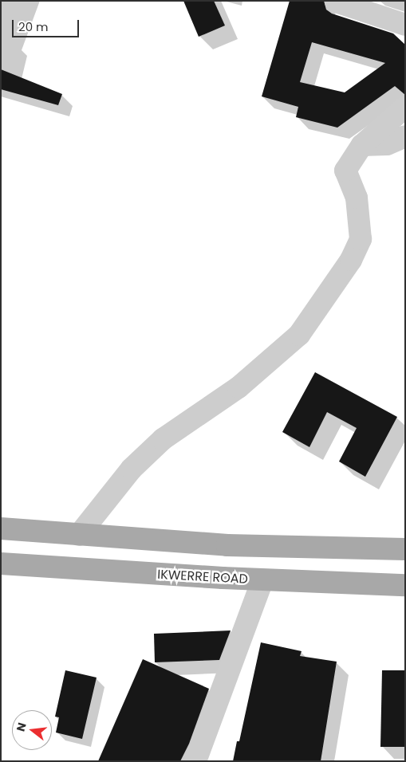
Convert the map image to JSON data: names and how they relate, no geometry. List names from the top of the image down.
{
  "streets": {
    "main road": ["IKWERRE ROAD"]
  },
  "scale_bar": "20 m",
  "north": "left"
}
